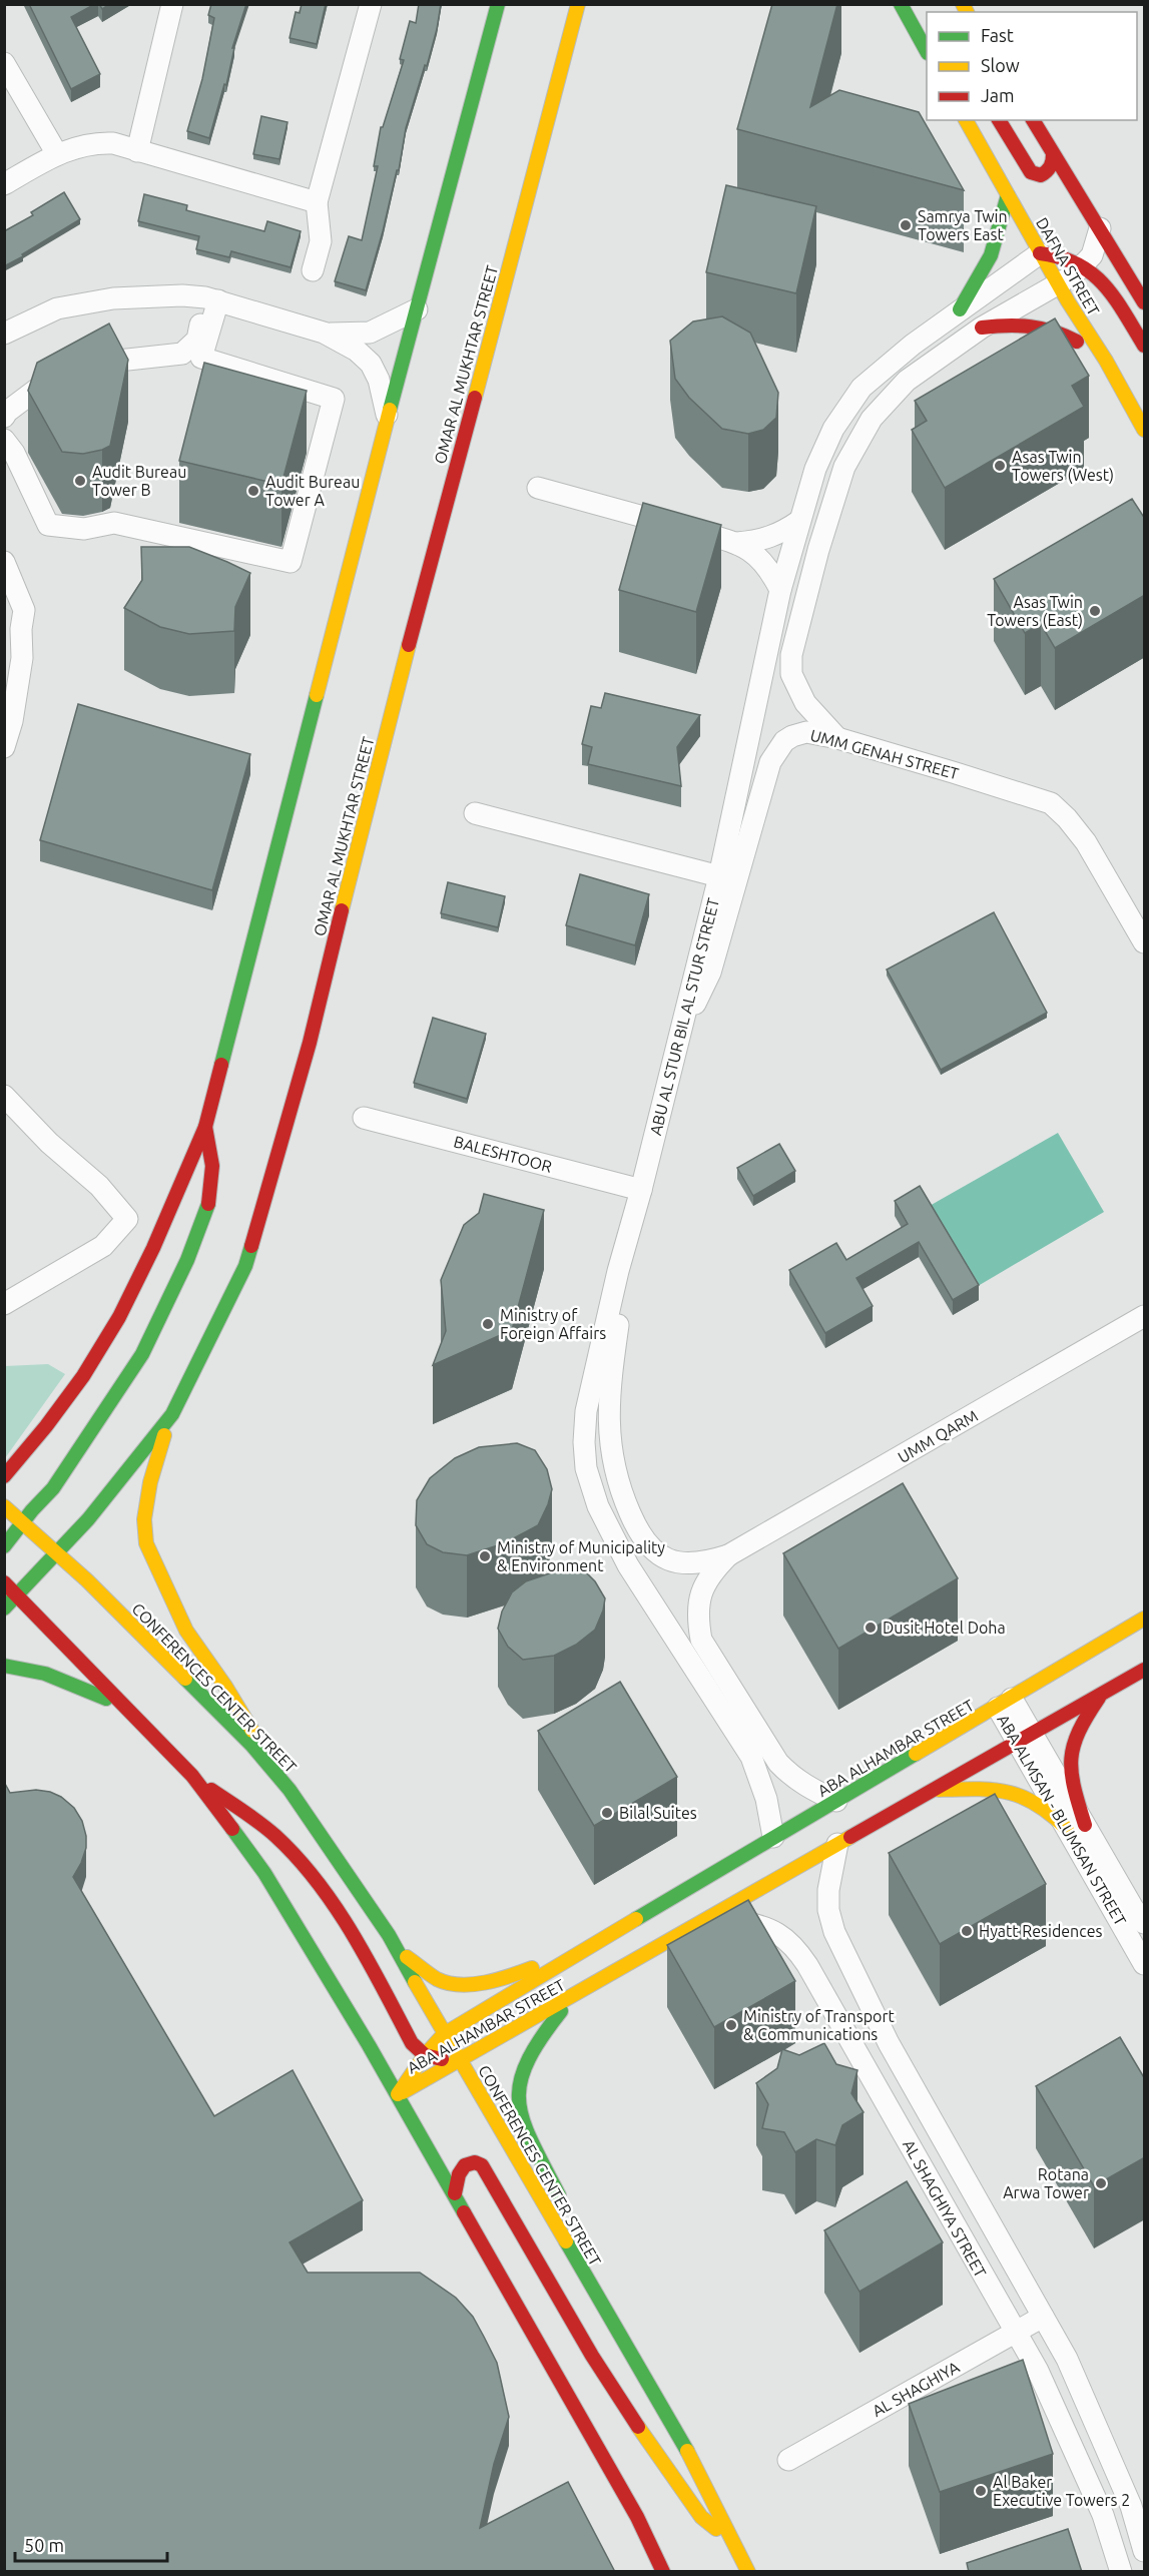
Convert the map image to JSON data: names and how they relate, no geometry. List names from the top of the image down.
{
  "streets": {
    "street": [
      "DAFNA STREET",
      "OMAR AL MUKHTAR STREET",
      "UMM GENAH STREET",
      "ABU AL STUR BIL AL STUR STREET",
      "BALESHTOOR",
      "UMM QARM",
      "CONFERENCES CENTER STREET",
      "ABA ALHAMBAR STREET",
      "ABA ALMSAN - BLUMSAN STREET",
      "AL SHAGHIYA STREET",
      "AL SHAGHIYA"
    ]
  },
  "crossings": [
    ["DAFNA STREET", "ABU AL STUR BIL AL STUR STREET"],
    ["OMAR AL MUKHTAR STREET", "CONFERENCES CENTER STREET"],
    ["UMM GENAH STREET", "ABU AL STUR BIL AL STUR STREET"],
    ["ABU AL STUR BIL AL STUR STREET", "BALESHTOOR"],
    ["ABU AL STUR BIL AL STUR STREET", "UMM QARM"],
    ["ABU AL STUR BIL AL STUR STREET", "ABA ALHAMBAR STREET"],
    ["UMM QARM", "ABA ALHAMBAR STREET"],
    ["CONFERENCES CENTER STREET", "ABA ALHAMBAR STREET"],
    ["ABA ALHAMBAR STREET", "ABA ALMSAN - BLUMSAN STREET"],
    ["ABA ALHAMBAR STREET", "AL SHAGHIYA STREET"],
    ["AL SHAGHIYA STREET", "AL SHAGHIYA"]
  ],
  "places": [
    "Samrya Twin Towers East",
    "Asas Twin Towers (West)",
    "Audit Bureau Tower B",
    "Audit Bureau Tower A",
    "Asas Twin Towers (East)",
    "Ministry of Foreign Affairs",
    "Ministry of Municipality & Environment",
    "Dusit Hotel Doha",
    "Bilal Suites",
    "Hyatt Residences",
    "Ministry of Transport & Communications",
    "Rotana Arwa Tower",
    "Al Baker Executive Towers 2"
  ],
  "legend": ["Fast", "Slow", "Jam"],
  "scale_bar": "50 m"
}
